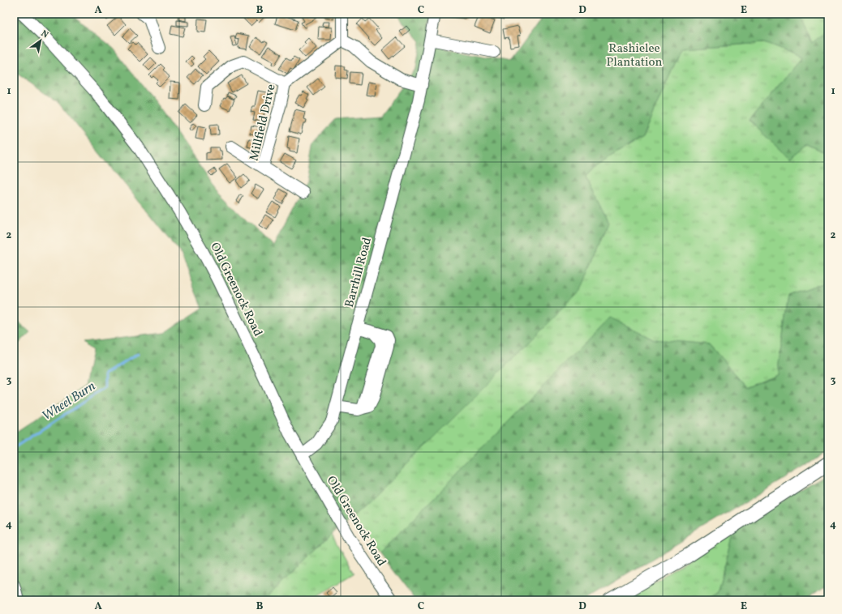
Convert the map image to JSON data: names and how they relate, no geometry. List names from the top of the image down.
{
  "streets": {
    "street": ["Millfield Drive", "Barrhill Road", "Old Greenock Road"]
  },
  "crossings": [
    ["Barrhill Road", "Old Greenock Road"]
  ],
  "water": ["Wheel Burn"],
  "parks": ["Rashielee Plantation"],
  "north": "top right",
  "grid": {
    "columns": [
      "A",
      "B",
      "C",
      "D",
      "E"
    ],
    "rows": [
      "1",
      "2",
      "3",
      "4"
    ]
  }
}
